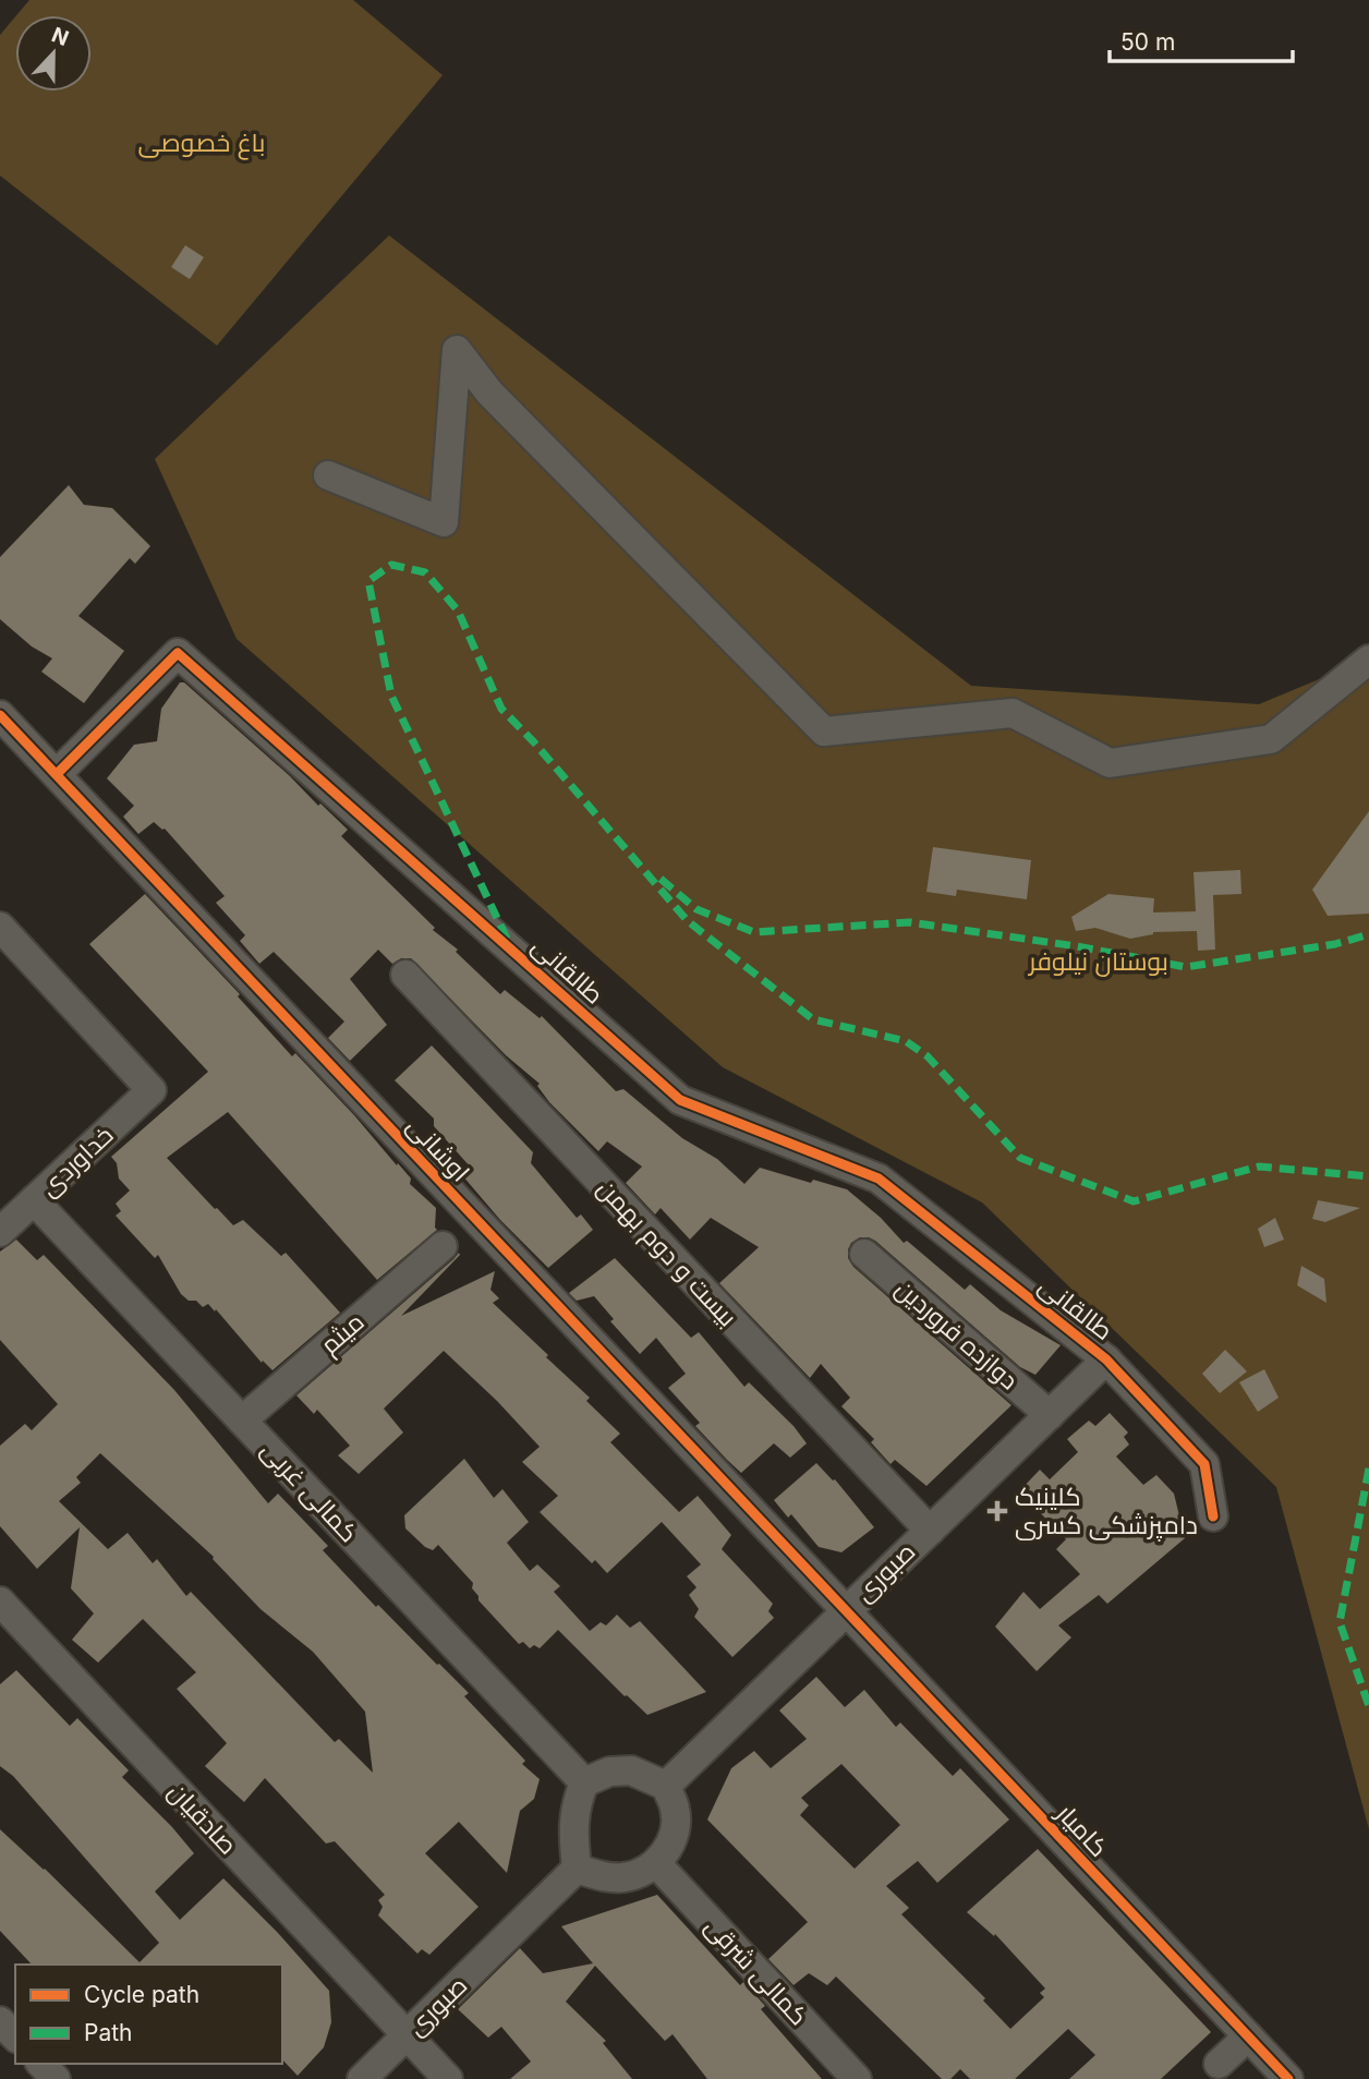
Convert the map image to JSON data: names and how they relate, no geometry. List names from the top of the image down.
{
  "streets": {
    "street": [
      "طالقانی",
      "اوشانی",
      "خداوردی",
      "بیست و دوم بهمن",
      "میثم",
      "دوازده فروردین",
      "کمالی غربی",
      "صبوری",
      "صادقیان",
      "کامیار",
      "کمالی شرقی"
    ]
  },
  "crossings": [
    ["طالقانی", "اوشانی"],
    ["طالقانی", "صبوری"],
    ["اوشانی", "صبوری"],
    ["اوشانی", "کامیار"],
    ["خداوردی", "کمالی غربی"],
    ["بیست و دوم بهمن", "صبوری"],
    ["میثم", "کمالی غربی"],
    ["دوازده فروردین", "صبوری"],
    ["کمالی غربی", "صبوری"],
    ["کمالی غربی", "کمالی شرقی"],
    ["صبوری", "صادقیان"],
    ["صبوری", "کامیار"],
    ["صبوری", "کمالی شرقی"]
  ],
  "parks": ["باغ خصوصی", "بوستان نیلوفر"],
  "places": {
    "health": ["کلینیک دامپزشکی کسری"]
  },
  "legend": ["Cycle path", "Path"],
  "scale_bar": "50 m",
  "north": "top"
}
